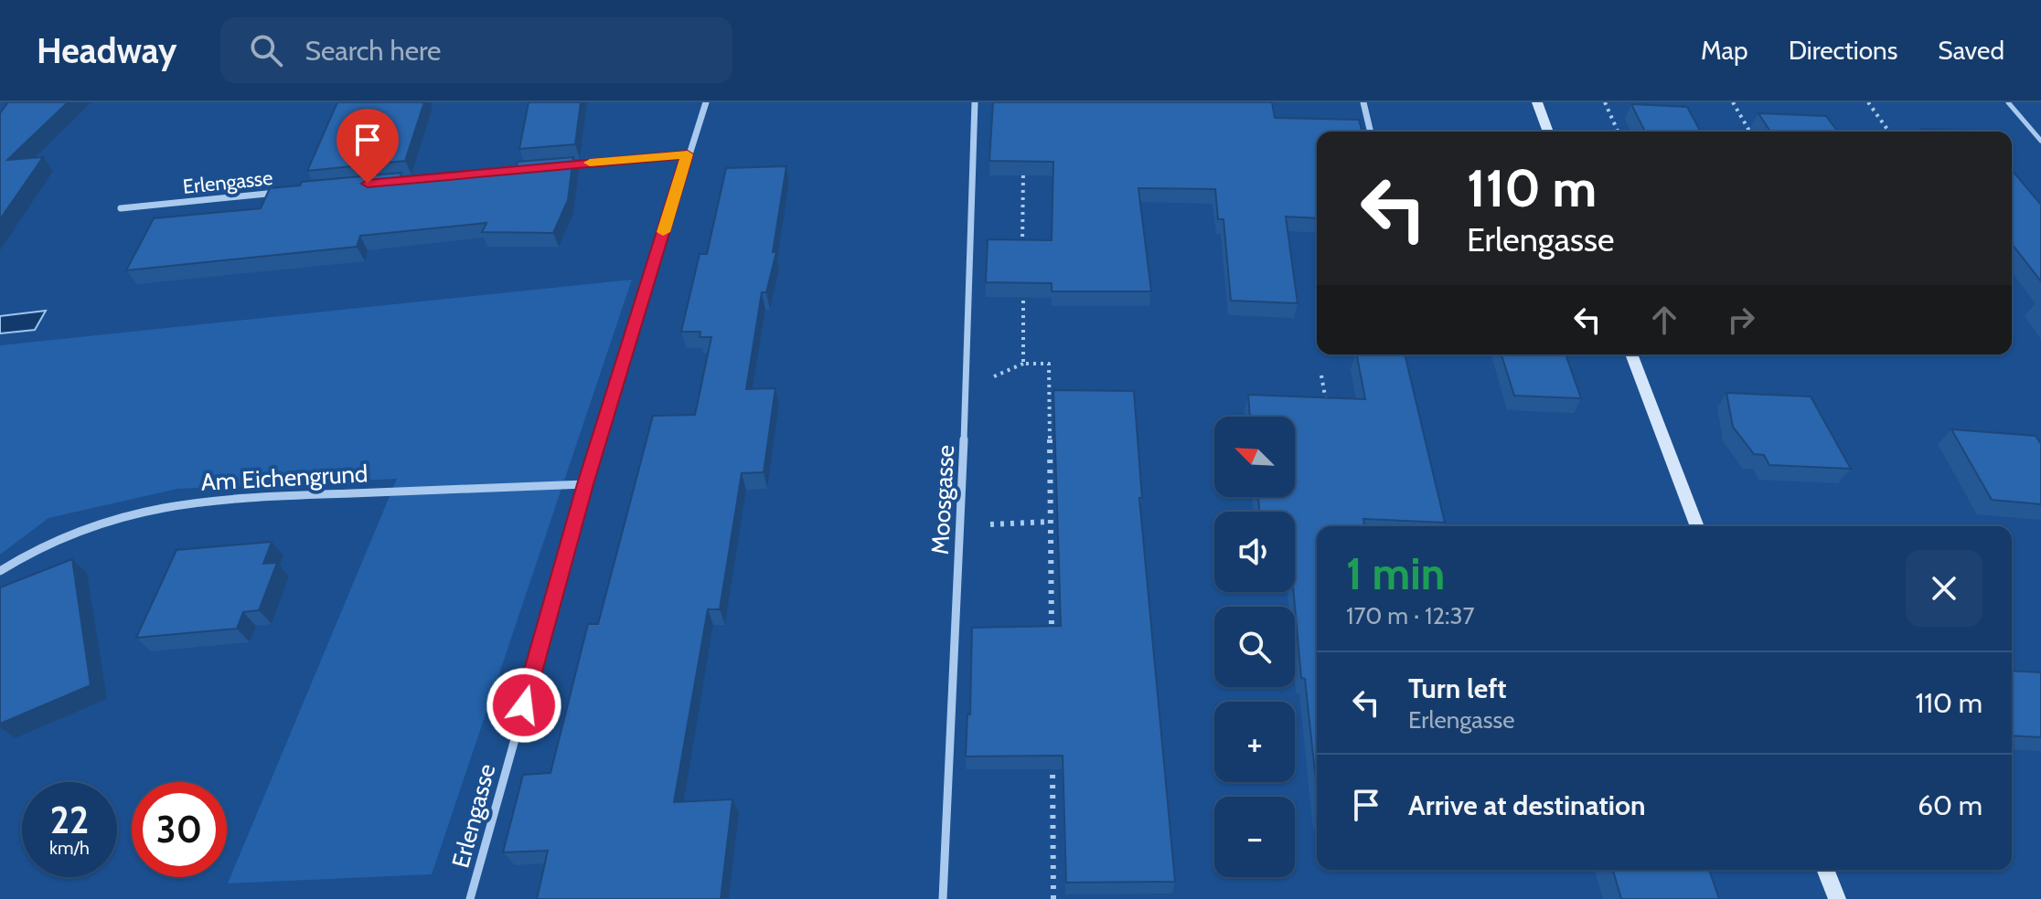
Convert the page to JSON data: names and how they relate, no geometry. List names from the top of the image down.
{
  "streets": {
    "street": ["Erlengasse", "Am Eichengrund", "Moosgasse"]
  },
  "crossings": [
    ["Erlengasse", "Am Eichengrund"]
  ],
  "north": "top left",
  "page": {
    "header": "Headway",
    "search": "Search here",
    "nav": ["Map", "Directions", "Saved"],
    "turn": ["110 m", "Erlengasse"],
    "map_buttons": ["+", "−"],
    "heading": ["1 min", "170 m · 12:37"],
    "list": [
      {
        "name": "Turn left",
        "note": "Erlengasse",
        "value": "110 m"
      },
      {
        "name": "Arrive at destination",
        "value": "60 m"
      }
    ],
    "speed": "22 km/h",
    "limit": "30"
  }
}
